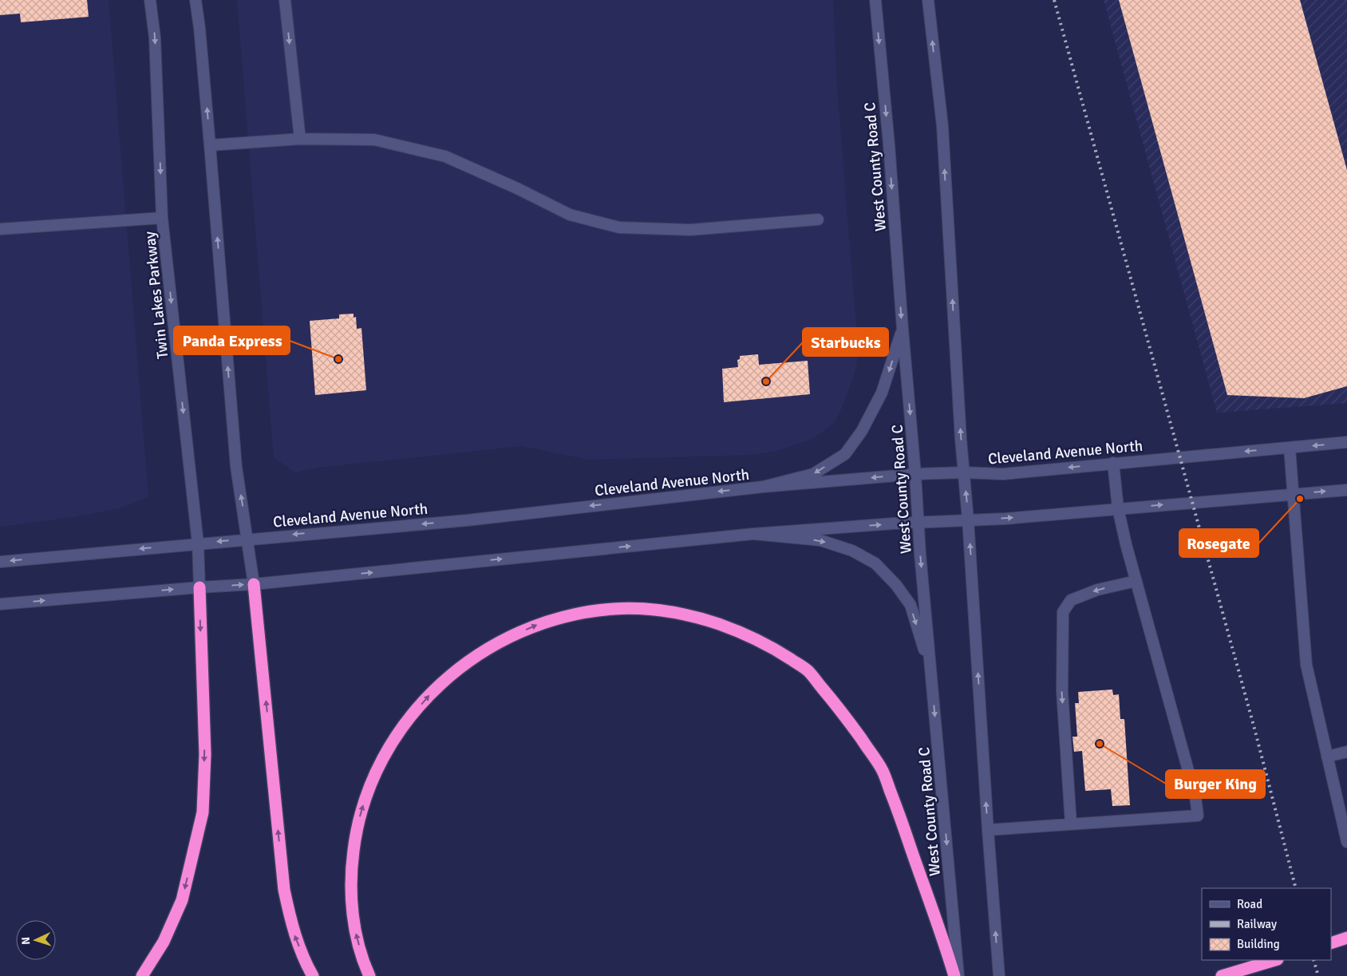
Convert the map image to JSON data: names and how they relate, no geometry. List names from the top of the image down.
{
  "streets": {
    "street": ["West County Road C", "Twin Lakes Parkway", "Cleveland Avenue North"]
  },
  "crossings": [
    ["West County Road C", "Cleveland Avenue North"],
    ["Twin Lakes Parkway", "Cleveland Avenue North"]
  ],
  "places": [
    "Panda Express",
    "Starbucks",
    "Rosegate",
    "Burger King"
  ],
  "legend": ["Road", "Railway", "Building"],
  "north": "left"
}
